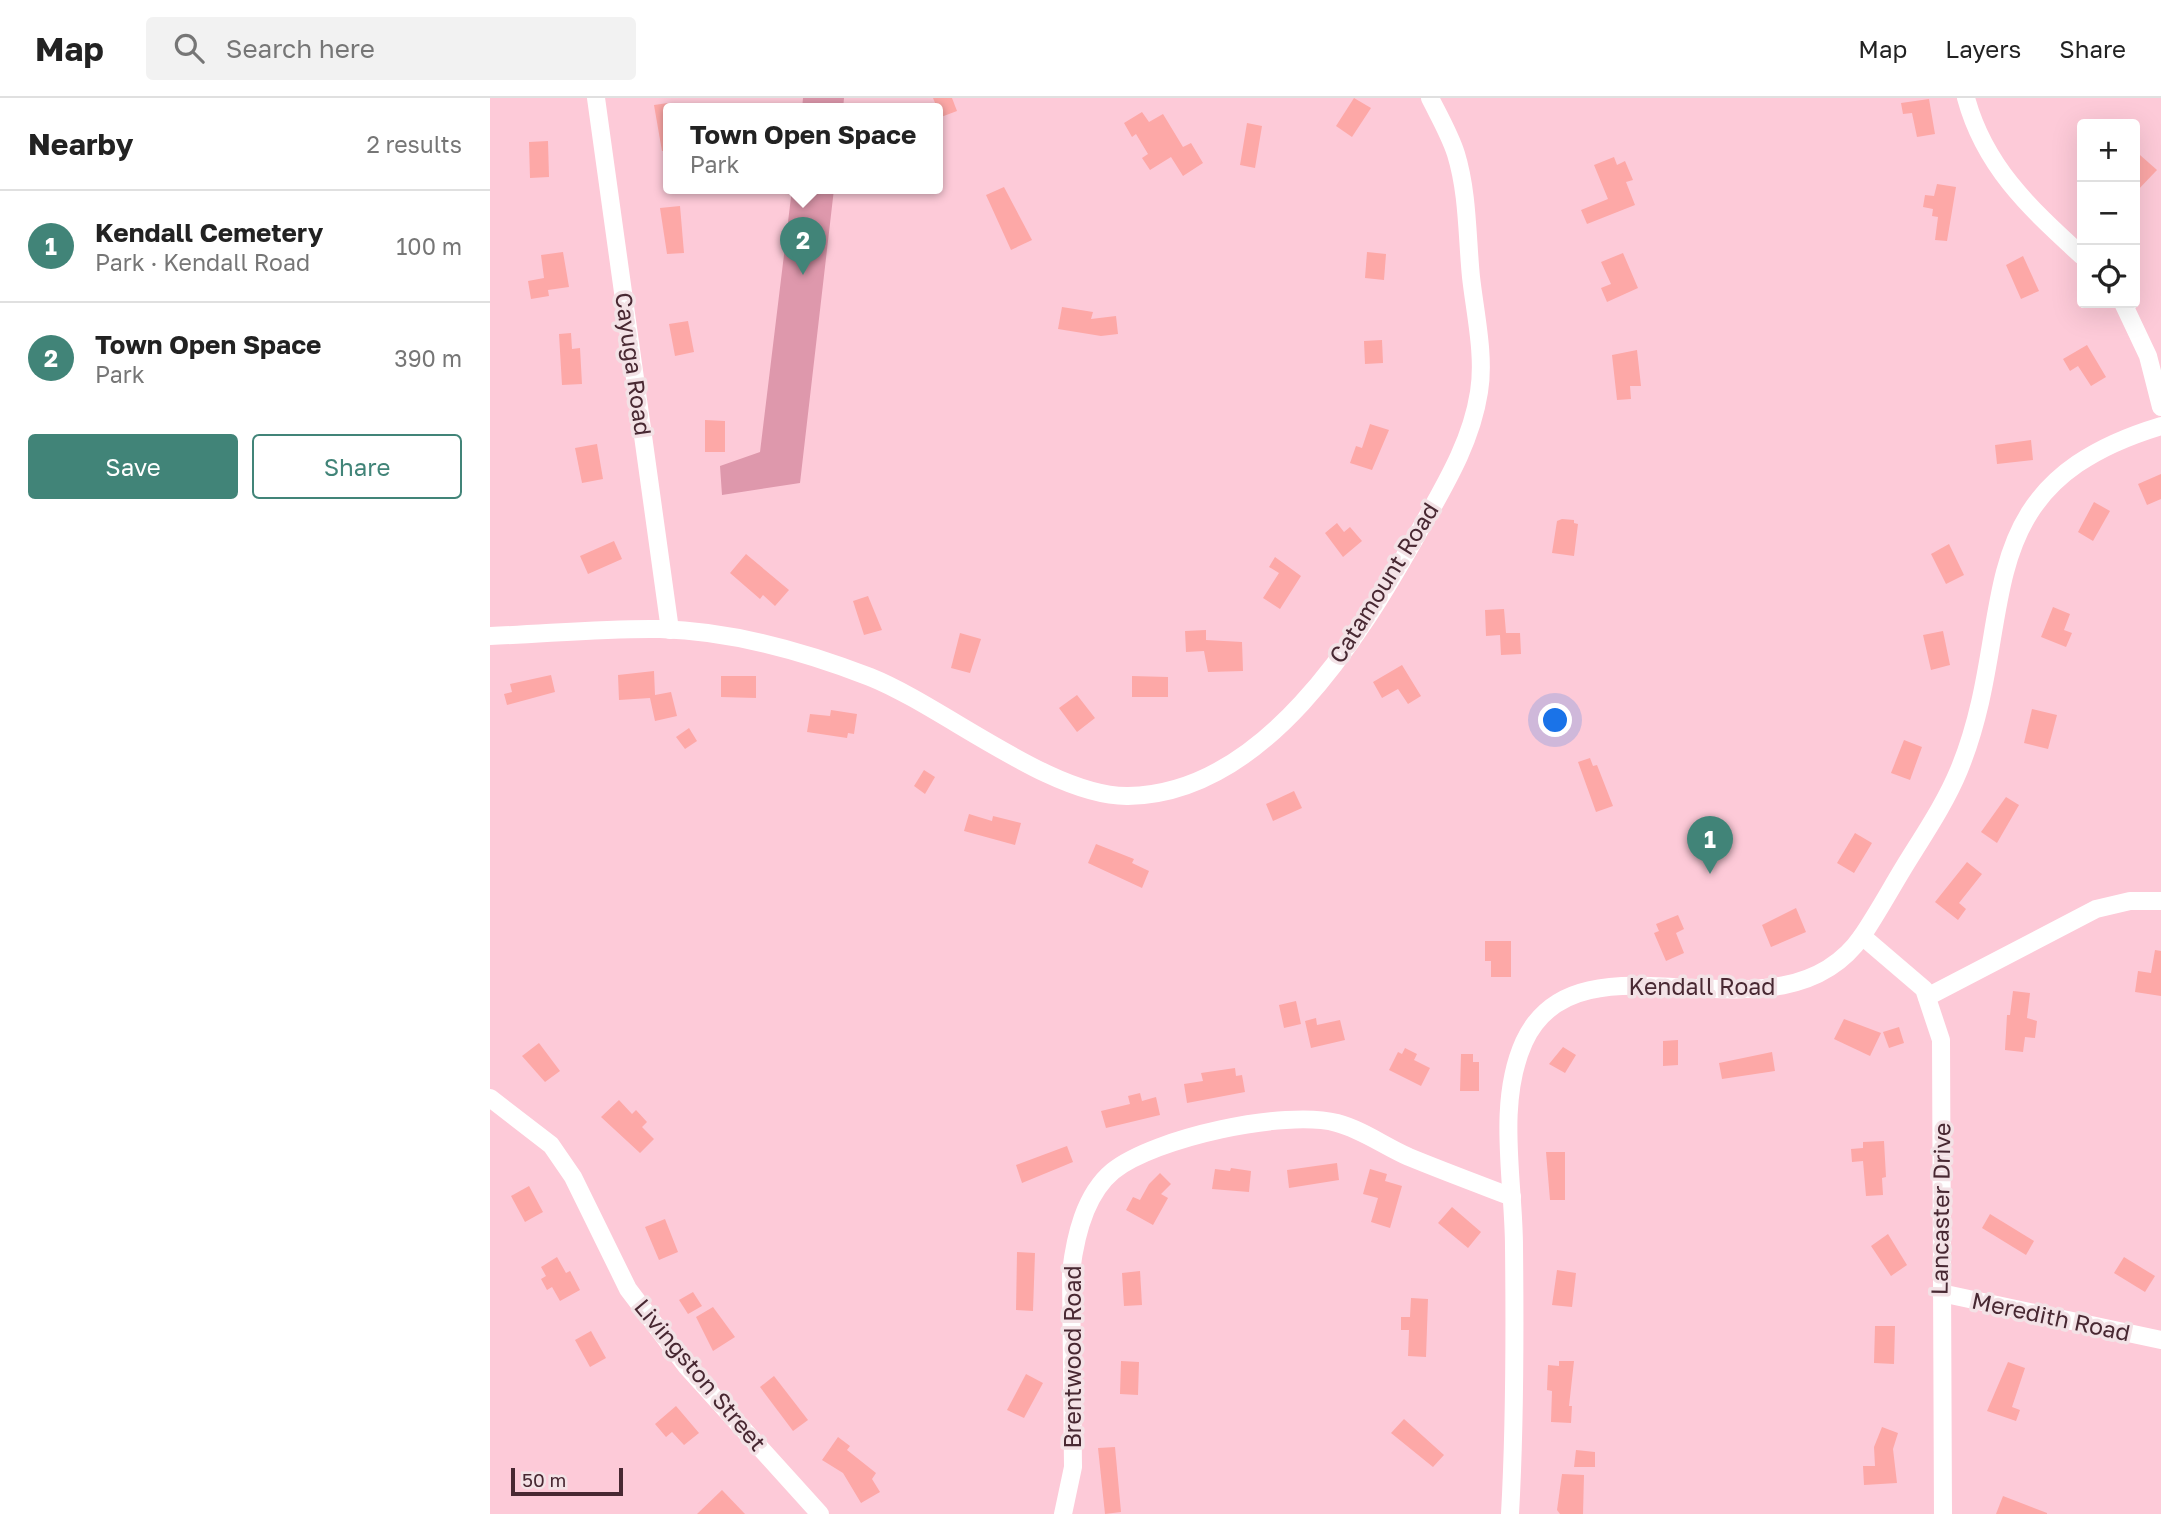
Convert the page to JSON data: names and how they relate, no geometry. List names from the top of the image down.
{
  "streets": {
    "street": [
      "Cayuga Road",
      "Catamount Road",
      "Kendall Road",
      "Lancaster Drive",
      "Meredith Road",
      "Brentwood Road",
      "Livingston Street"
    ]
  },
  "crossings": [
    ["Cayuga Road", "Catamount Road"],
    ["Kendall Road", "Lancaster Drive"],
    ["Kendall Road", "Brentwood Road"],
    ["Lancaster Drive", "Meredith Road"]
  ],
  "scale_bar": "50 m",
  "page": {
    "header": "Map",
    "search": "Search here",
    "nav": ["Map", "Layers", "Share"],
    "heading": ["Nearby", "2 results"],
    "popup": ["Town Open Space", "Park"],
    "map_buttons": ["+", "−"],
    "list": [
      {
        "mark": "1",
        "name": "Kendall Cemetery",
        "note": "Park · Kendall Road",
        "value": "100 m"
      },
      {
        "mark": "2",
        "name": "Town Open Space",
        "note": "Park",
        "value": "390 m"
      }
    ],
    "pins": ["2", "1"],
    "buttons": ["Save", "Share"],
    "scale": "50 m"
  }
}
